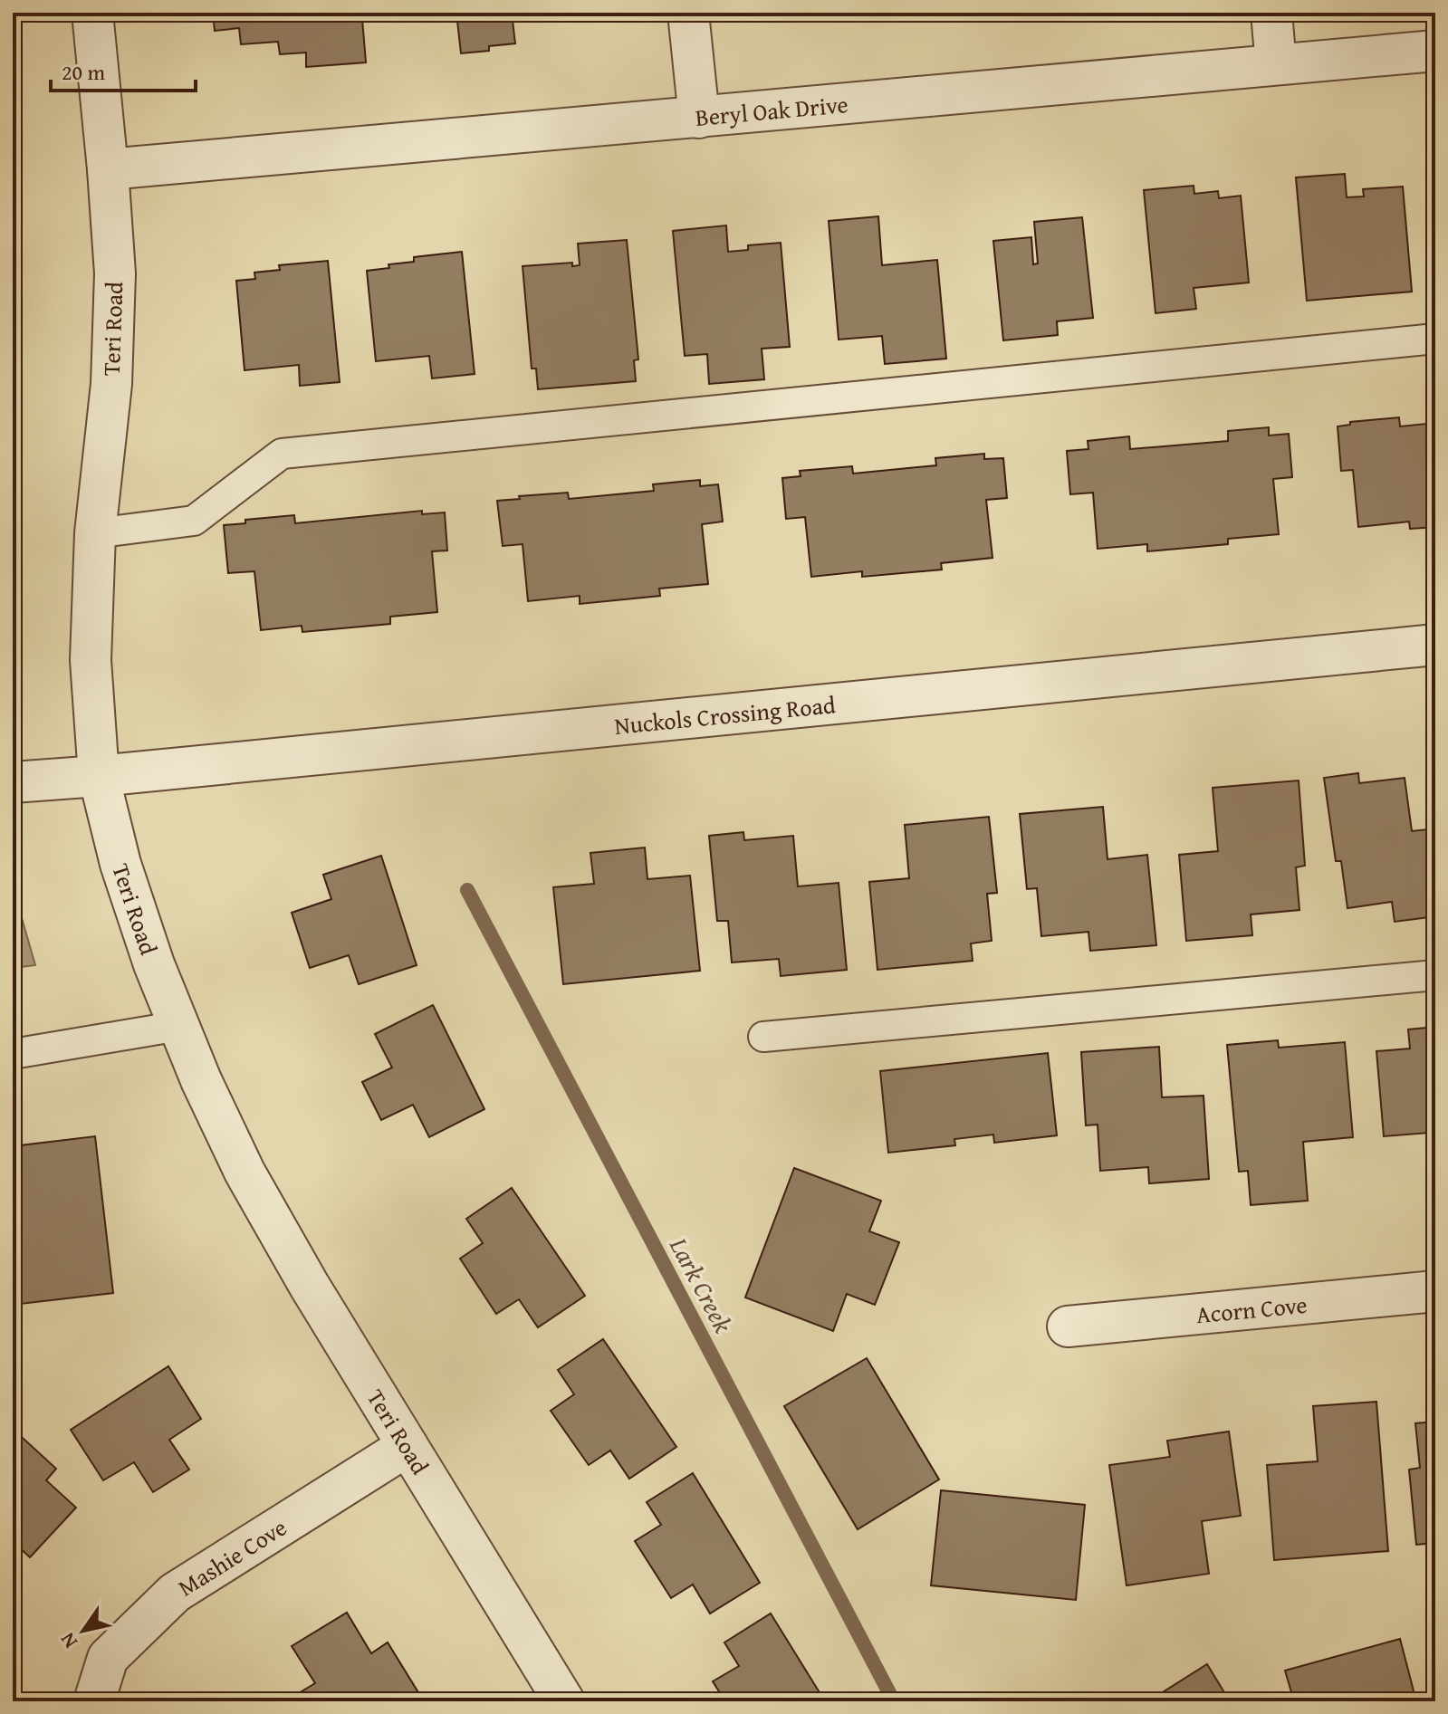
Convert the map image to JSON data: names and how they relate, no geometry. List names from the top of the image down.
{
  "streets": {
    "street": [
      "Beryl Oak Drive",
      "Teri Road",
      "Nuckols Crossing Road",
      "Acorn Cove",
      "Mashie Cove"
    ]
  },
  "crossings": [
    ["Beryl Oak Drive", "Teri Road"],
    ["Teri Road", "Nuckols Crossing Road"],
    ["Teri Road", "Mashie Cove"]
  ],
  "water": ["Lark Creek"],
  "scale_bar": "20 m",
  "north": "bottom left"
}
